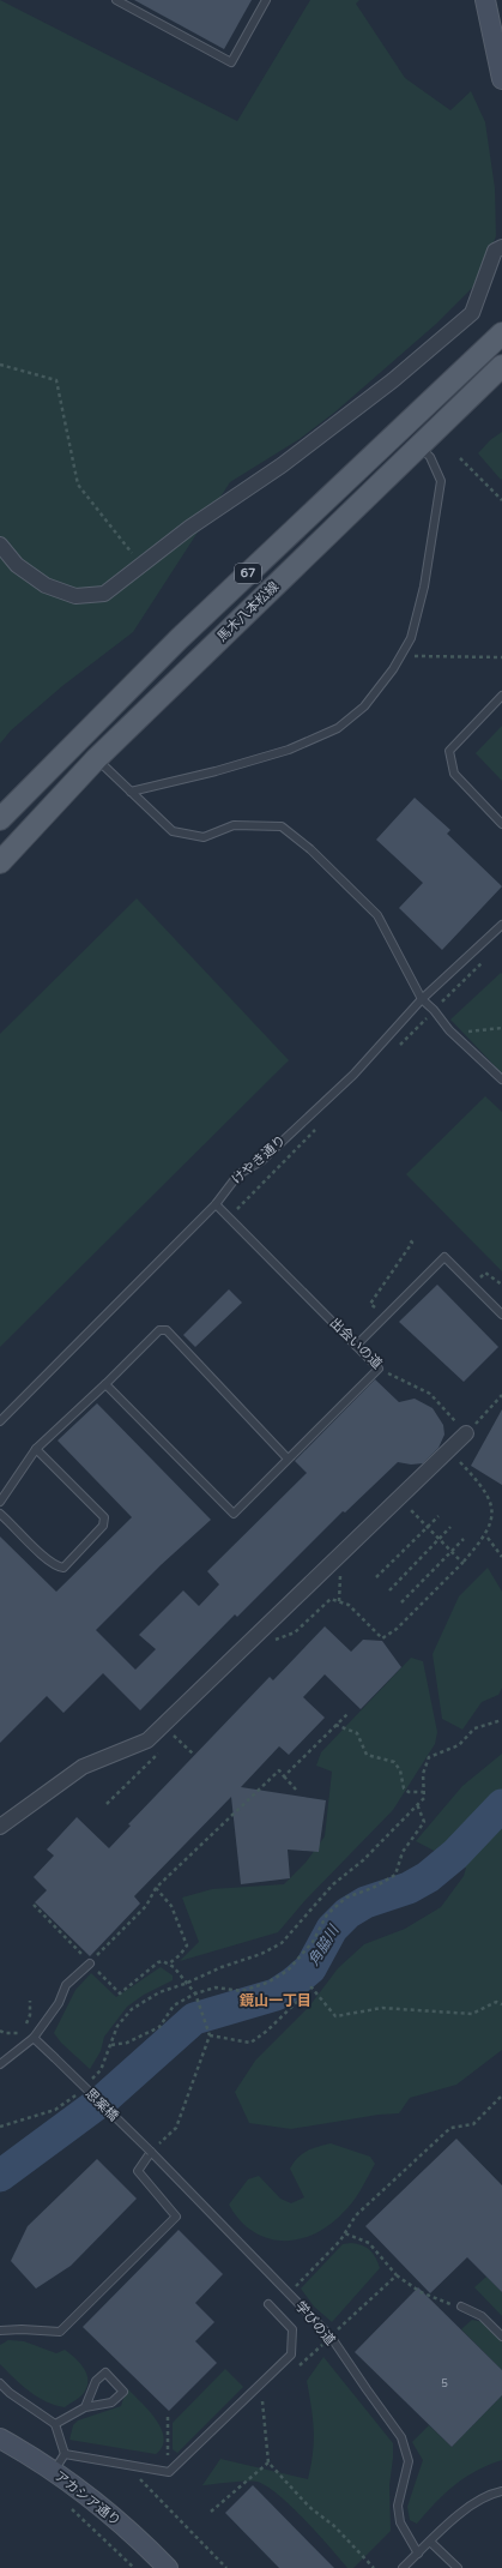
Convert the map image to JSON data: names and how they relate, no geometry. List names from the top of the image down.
{
  "streets": {
    "main road": ["67", "馬木八本松線"],
    "street": ["アカシア通り"],
    "lane": [
      "けやき通り",
      "出会いの道",
      "思案橋",
      "学びの道"
    ]
  },
  "crossings": [
    ["けやき通り", "出会いの道"],
    ["思案橋", "学びの道"]
  ],
  "districts": ["鏡山一丁目"],
  "water": ["角脇川"],
  "house_numbers": ["5"]
}
